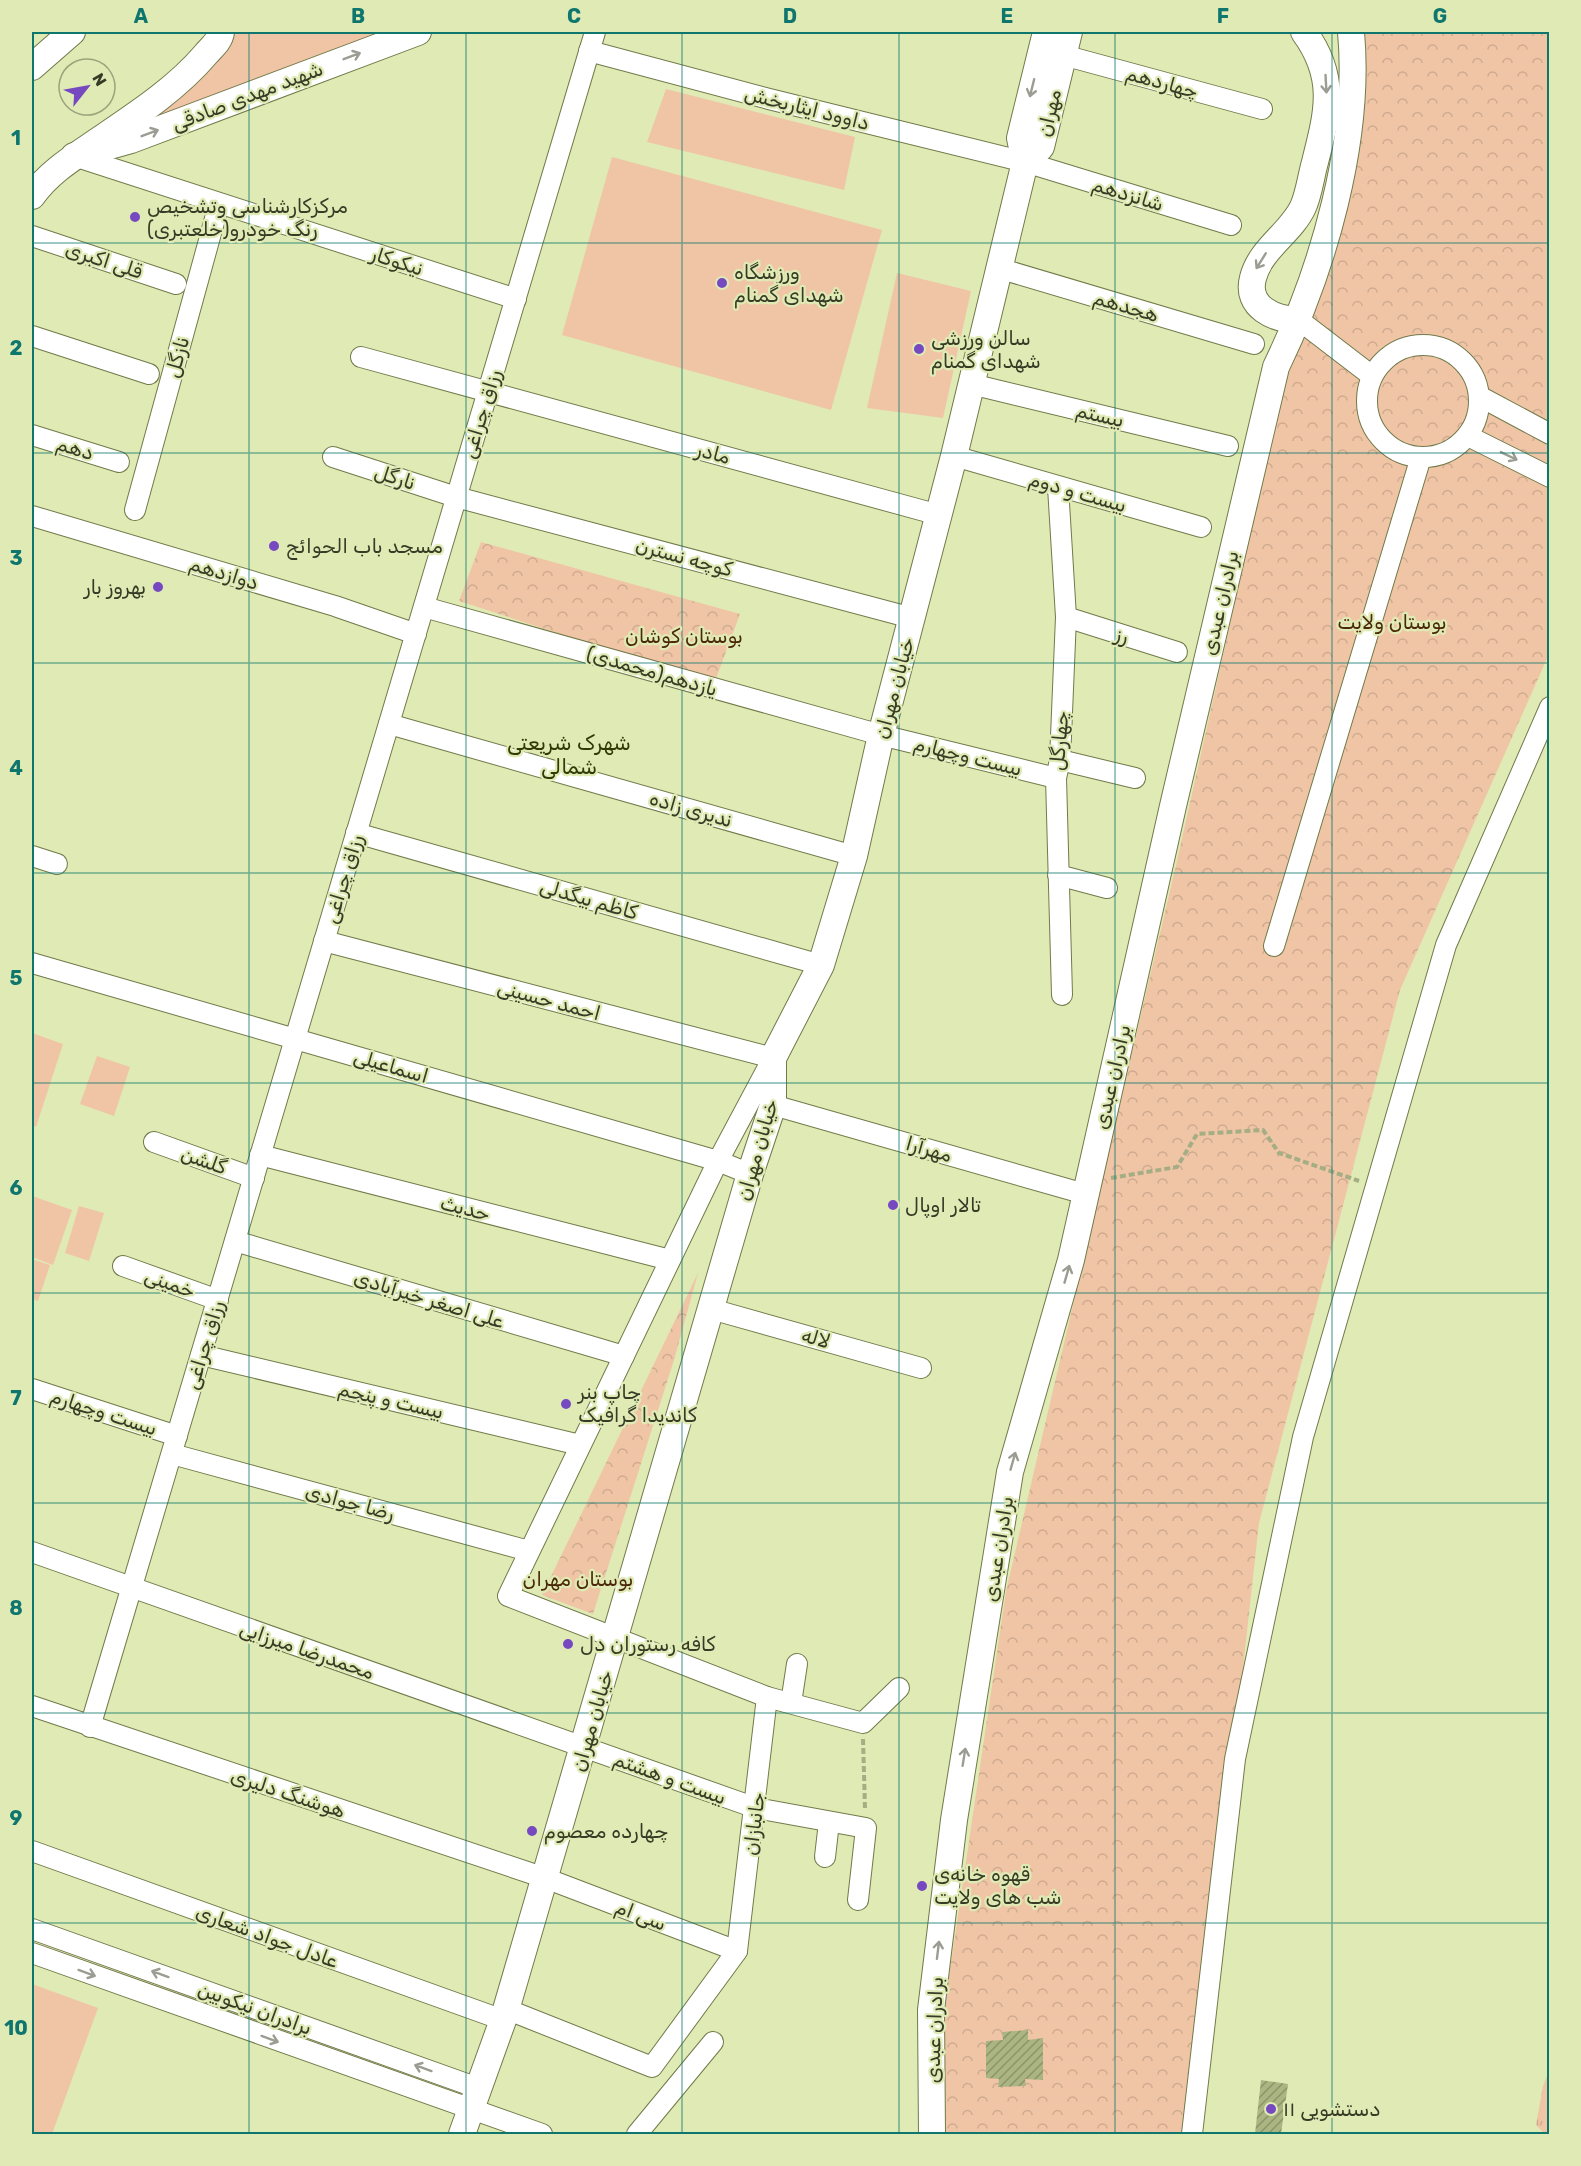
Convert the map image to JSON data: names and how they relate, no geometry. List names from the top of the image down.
{
  "streets": {
    "main road": [
      "شهید مهدی صادقی",
      "مهران",
      "برادران عبدی",
      "خیابان مهران"
    ],
    "street": [
      "چهاردهم",
      "داوود ایثاربخش",
      "شانزدهم",
      "قلی اکبری",
      "نیکوکار",
      "هجدهم",
      "نازگل",
      "رزاق چراغی",
      "بیستم",
      "دهم",
      "مادر",
      "نارگل",
      "بیست و دوم",
      "کوچه نسترن",
      "دوازدهم",
      "رز",
      "یازدهم(محمدی)",
      "چهارگل",
      "بیست وچهارم",
      "ندیری زاده",
      "کاظم بیگدلی",
      "احمد حسینی",
      "اسماعیلی",
      "مهرآرا",
      "گلشن",
      "حدیث",
      "خمینی",
      "علی اصغر خیرآبادی",
      "لاله",
      "بیست و پنجم",
      "رضا جوادی",
      "محمدرضا میرزایی",
      "بیست و هشتم",
      "هوشنگ دلیری",
      "جانبازان",
      "سی ام",
      "عادل جواد شعاری",
      "برادران نیکوبین"
    ]
  },
  "crossings": [
    ["چهاردهم", "مهران"],
    ["شهید مهدی صادقی", "نیکوکار"],
    ["داوود ایثاربخش", "مهران"],
    ["داوود ایثاربخش", "شانزدهم"],
    ["داوود ایثاربخش", "رزاق چراغی"],
    ["داوود ایثاربخش", "خیابان مهران"],
    ["مهران", "شانزدهم"],
    ["مهران", "خیابان مهران"],
    ["شانزدهم", "خیابان مهران"],
    ["نیکوکار", "نازگل"],
    ["نیکوکار", "رزاق چراغی"],
    ["هجدهم", "خیابان مهران"],
    ["رزاق چراغی", "مادر"],
    ["رزاق چراغی", "نارگل"],
    ["رزاق چراغی", "کوچه نسترن"],
    ["رزاق چراغی", "دوازدهم"],
    ["رزاق چراغی", "یازدهم(محمدی)"],
    ["رزاق چراغی", "بیست وچهارم"],
    ["رزاق چراغی", "ندیری زاده"],
    ["رزاق چراغی", "کاظم بیگدلی"],
    ["رزاق چراغی", "احمد حسینی"],
    ["رزاق چراغی", "اسماعیلی"],
    ["رزاق چراغی", "گلشن"],
    ["رزاق چراغی", "حدیث"],
    ["رزاق چراغی", "خمینی"],
    ["رزاق چراغی", "علی اصغر خیرآبادی"],
    ["رزاق چراغی", "بیست و پنجم"],
    ["رزاق چراغی", "رضا جوادی"],
    ["رزاق چراغی", "محمدرضا میرزایی"],
    ["رزاق چراغی", "هوشنگ دلیری"],
    ["بیستم", "خیابان مهران"],
    ["مادر", "خیابان مهران"],
    ["نارگل", "کوچه نسترن"],
    ["بیست و دوم", "خیابان مهران"],
    ["بیست و دوم", "چهارگل"],
    ["کوچه نسترن", "خیابان مهران"],
    ["برادران عبدی", "مهرآرا"],
    ["رز", "چهارگل"],
    ["یازدهم(محمدی)", "خیابان مهران"],
    ["یازدهم(محمدی)", "بیست وچهارم"],
    ["خیابان مهران", "بیست وچهارم"],
    ["خیابان مهران", "ندیری زاده"],
    ["خیابان مهران", "کاظم بیگدلی"],
    ["خیابان مهران", "احمد حسینی"],
    ["خیابان مهران", "اسماعیلی"],
    ["خیابان مهران", "مهرآرا"],
    ["خیابان مهران", "لاله"],
    ["خیابان مهران", "محمدرضا میرزایی"],
    ["خیابان مهران", "بیست و هشتم"],
    ["خیابان مهران", "هوشنگ دلیری"],
    ["خیابان مهران", "سی ام"],
    ["خیابان مهران", "عادل جواد شعاری"],
    ["خیابان مهران", "برادران نیکوبین"],
    ["چهارگل", "بیست وچهارم"],
    ["بیست وچهارم", "رضا جوادی"],
    ["محمدرضا میرزایی", "بیست و هشتم"],
    ["بیست و هشتم", "جانبازان"],
    ["هوشنگ دلیری", "سی ام"],
    ["جانبازان", "سی ام"],
    ["جانبازان", "عادل جواد شعاری"],
    ["سی ام", "عادل جواد شعاری"]
  ],
  "one_way": ["برادران عبدی"],
  "districts": ["شهرک شریعتی شمالی"],
  "parks": ["بوستان ولایت", "بوستان کوشان", "بوستان مهران"],
  "places": [
    "مرکزکارشناسی وتشخیص رنگ خودرو(خلعتبری)",
    "ورزشگاه شهدای گمنام",
    "سالن ورزشی شهدای گمنام",
    "مسجد باب الحوائج",
    "بهروز بار",
    "تالار اوپال",
    "چاپ بنر کاندیدا گرافیک",
    "کافه رستوران دل",
    "چهارده معصوم",
    "قهوه خانه‌ی شب های ولایت",
    "دستشویی ۱۱"
  ],
  "north": "top right",
  "grid": {
    "columns": [
      "A",
      "B",
      "C",
      "D",
      "E",
      "F",
      "G"
    ],
    "rows": [
      "1",
      "2",
      "3",
      "4",
      "5",
      "6",
      "7",
      "8",
      "9",
      "10"
    ]
  }
}
